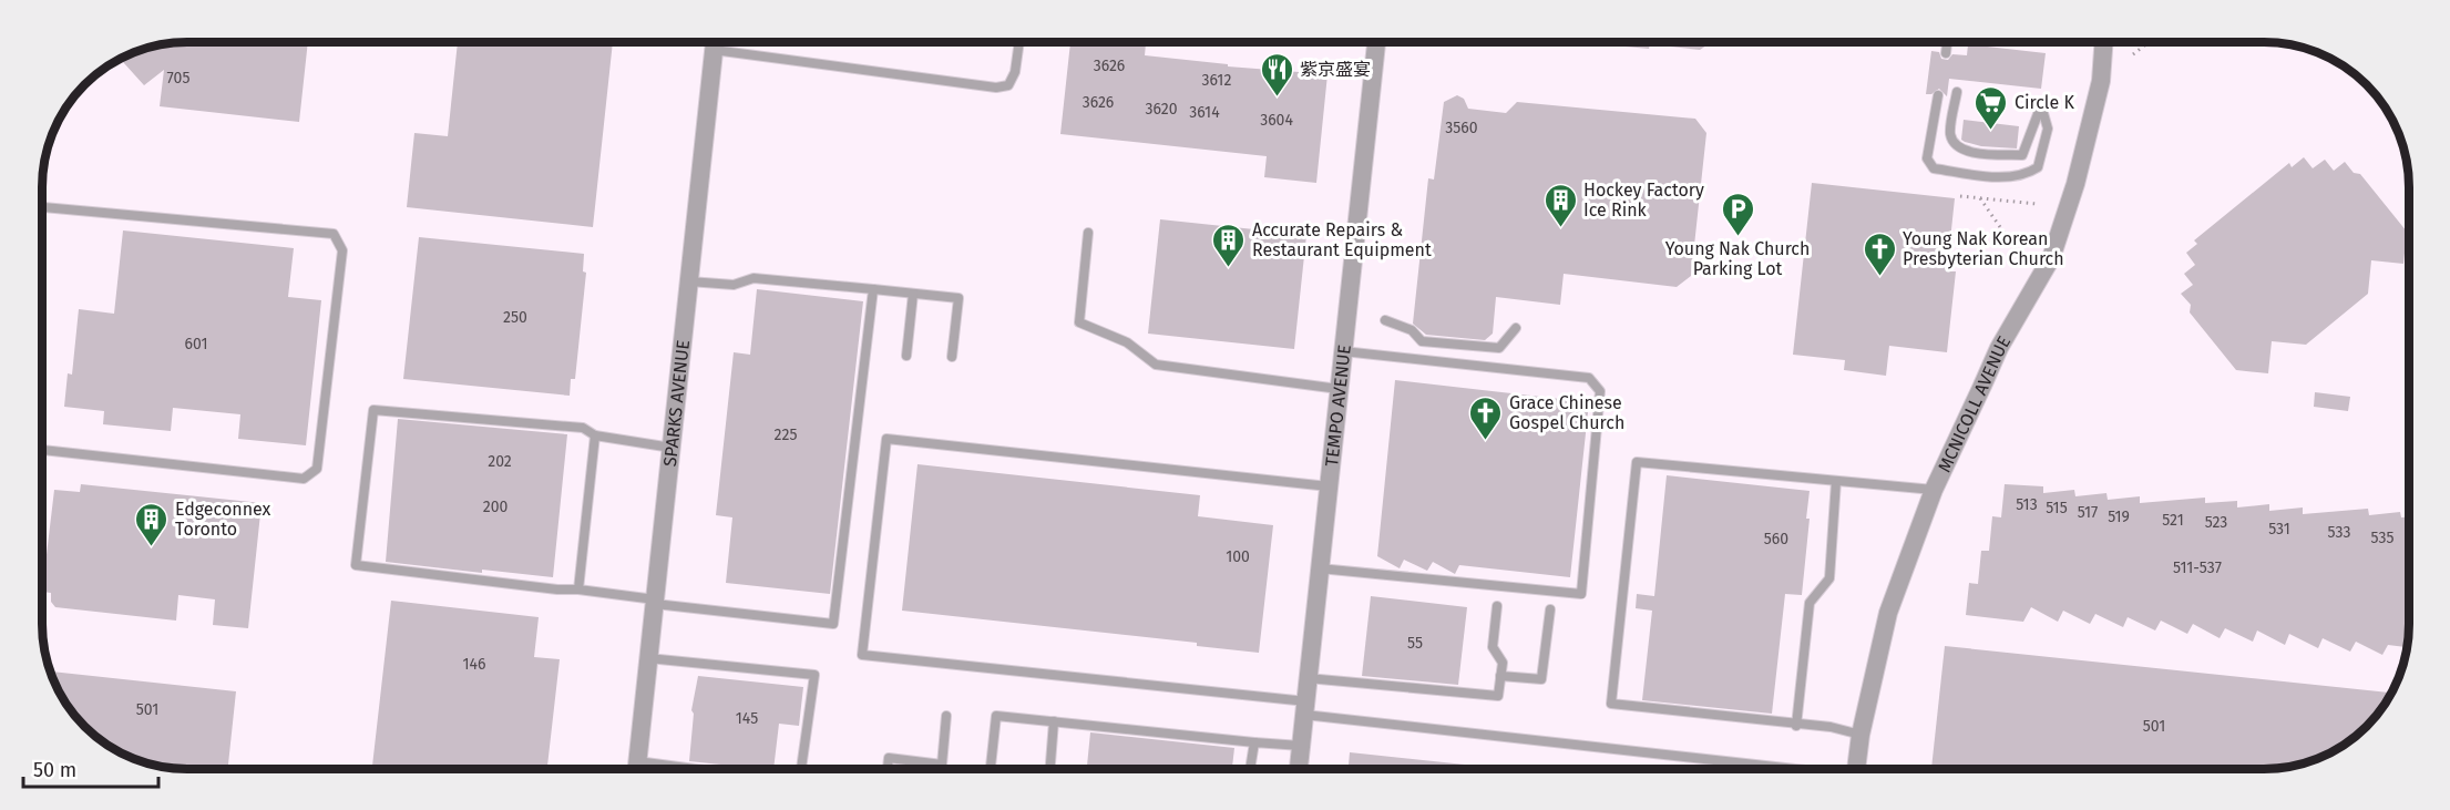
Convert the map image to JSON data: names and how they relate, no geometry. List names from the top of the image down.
{
  "streets": {
    "street": ["SPARKS AVENUE", "MCNICOLL AVENUE", "TEMPO AVENUE"]
  },
  "places": {
    "restaurant": ["紫京盛宴"],
    "supermarket": ["Circle K"],
    "building": ["Hockey Factory Ice Rink", "Accurate Repairs & Restaurant Equipment", "Edgeconnex Toronto"],
    "parking": ["Young Nak Church Parking Lot"],
    "church": ["Young Nak Korean Presbyterian Church", "Grace Chinese Gospel Church"]
  },
  "house_numbers": [
    "3626",
    "705",
    "3612",
    "3626",
    "3620",
    "3614",
    "3604",
    "3560",
    "250",
    "601",
    "225",
    "202",
    "513",
    "200",
    "515",
    "517",
    "519",
    "521",
    "523",
    "531",
    "533",
    "535",
    "560",
    "100",
    "511-537",
    "55",
    "146",
    "501",
    "145",
    "501"
  ],
  "scale_bar": "50 m"
}
